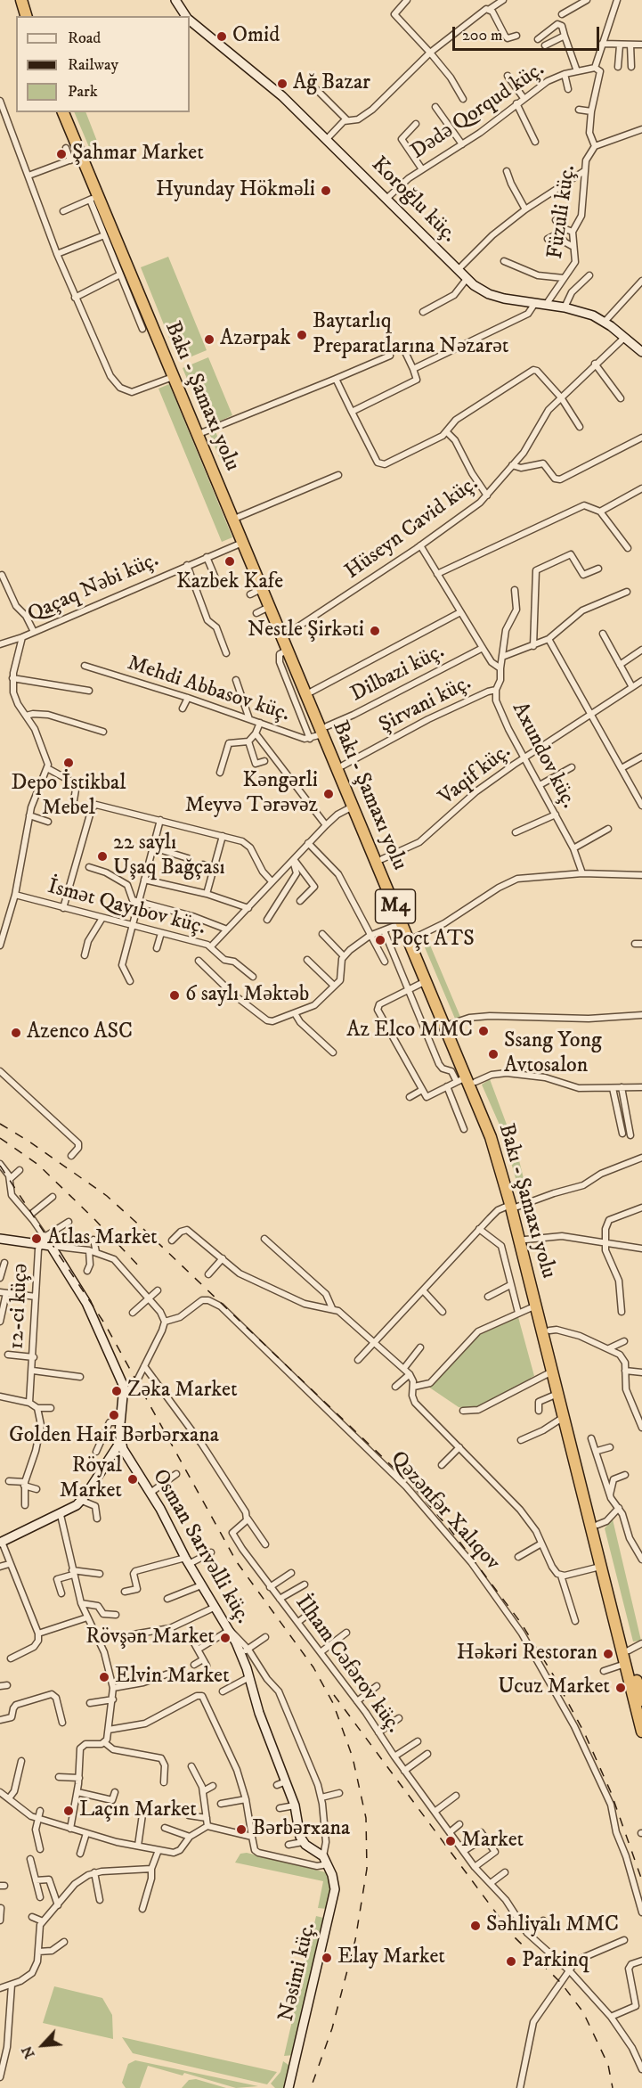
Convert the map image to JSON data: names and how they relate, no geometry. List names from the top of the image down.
{
  "streets": {
    "highway": ["Bakı - Şamaxı yolu", "M4"],
    "street": [
      "Dədə Qorqud küç.",
      "Koroğlu küç.",
      "Füzuli küç.",
      "Hüseyn Cavid küç.",
      "Qaçaq Nəbi küç.",
      "Dilbazi küç.",
      "Mehdi Abbasov küç.",
      "Şirvani küç.",
      "Axundov küç.",
      "Vaqif küç.",
      "İsmət Qayıbov küç.",
      "12-ci küçə",
      "Qəzənfər Xalıqov",
      "Osman Sarıvəlli küç.",
      "İlham Cəfərov küç.",
      "Nəsimi küç."
    ]
  },
  "crossings": [
    ["Dədə Qorqud küç.", "Koroğlu küç."],
    ["Dədə Qorqud küç.", "Füzuli küç."],
    ["Koroğlu küç.", "Füzuli küç."],
    ["Koroğlu küç.", "Hüseyn Cavid küç."],
    ["Bakı - Şamaxı yolu", "Hüseyn Cavid küç."],
    ["Bakı - Şamaxı yolu", "Qaçaq Nəbi küç."],
    ["Bakı - Şamaxı yolu", "Dilbazi küç."],
    ["Bakı - Şamaxı yolu", "Mehdi Abbasov küç."],
    ["Bakı - Şamaxı yolu", "Şirvani küç."],
    ["Bakı - Şamaxı yolu", "Vaqif küç."],
    ["Dilbazi küç.", "Mehdi Abbasov küç."],
    ["Şirvani küç.", "Axundov küç."],
    ["Axundov küç.", "Vaqif küç."],
    ["12-ci küçə", "Qəzənfər Xalıqov"]
  ],
  "places": [
    "Omid",
    "Ağ Bazar",
    "Şahmar Market",
    "Hyunday Hökməli",
    "Baytarlıq Preparatlarına Nəzarət",
    "Azərpak",
    "Kazbek Kafe",
    "Nestle Şirkəti",
    "Depo İstikbal Mebel",
    "Kəngərli Meyvə Tərəvəz",
    "22 saylı Uşaq Bağçası",
    "Poçt ATS",
    "6 saylı Məktəb",
    "Az Elco MMC",
    "Azenco ASC",
    "Ssang Yong Avtosalon",
    "Atlas Market",
    "Zəka Market",
    "Golden Hair Bərbərxana",
    "Röyal Market",
    "Rövşən Market",
    "Həkəri Restoran",
    "Elvin Market",
    "Ucuz Market",
    "Laçın Market",
    "Bərbərxana",
    "Market",
    "Səhliyalı MMC",
    "Elay Market",
    "Parkinq"
  ],
  "legend": ["Road", "Railway", "Park"],
  "scale_bar": "200 m",
  "north": "bottom left"
}
